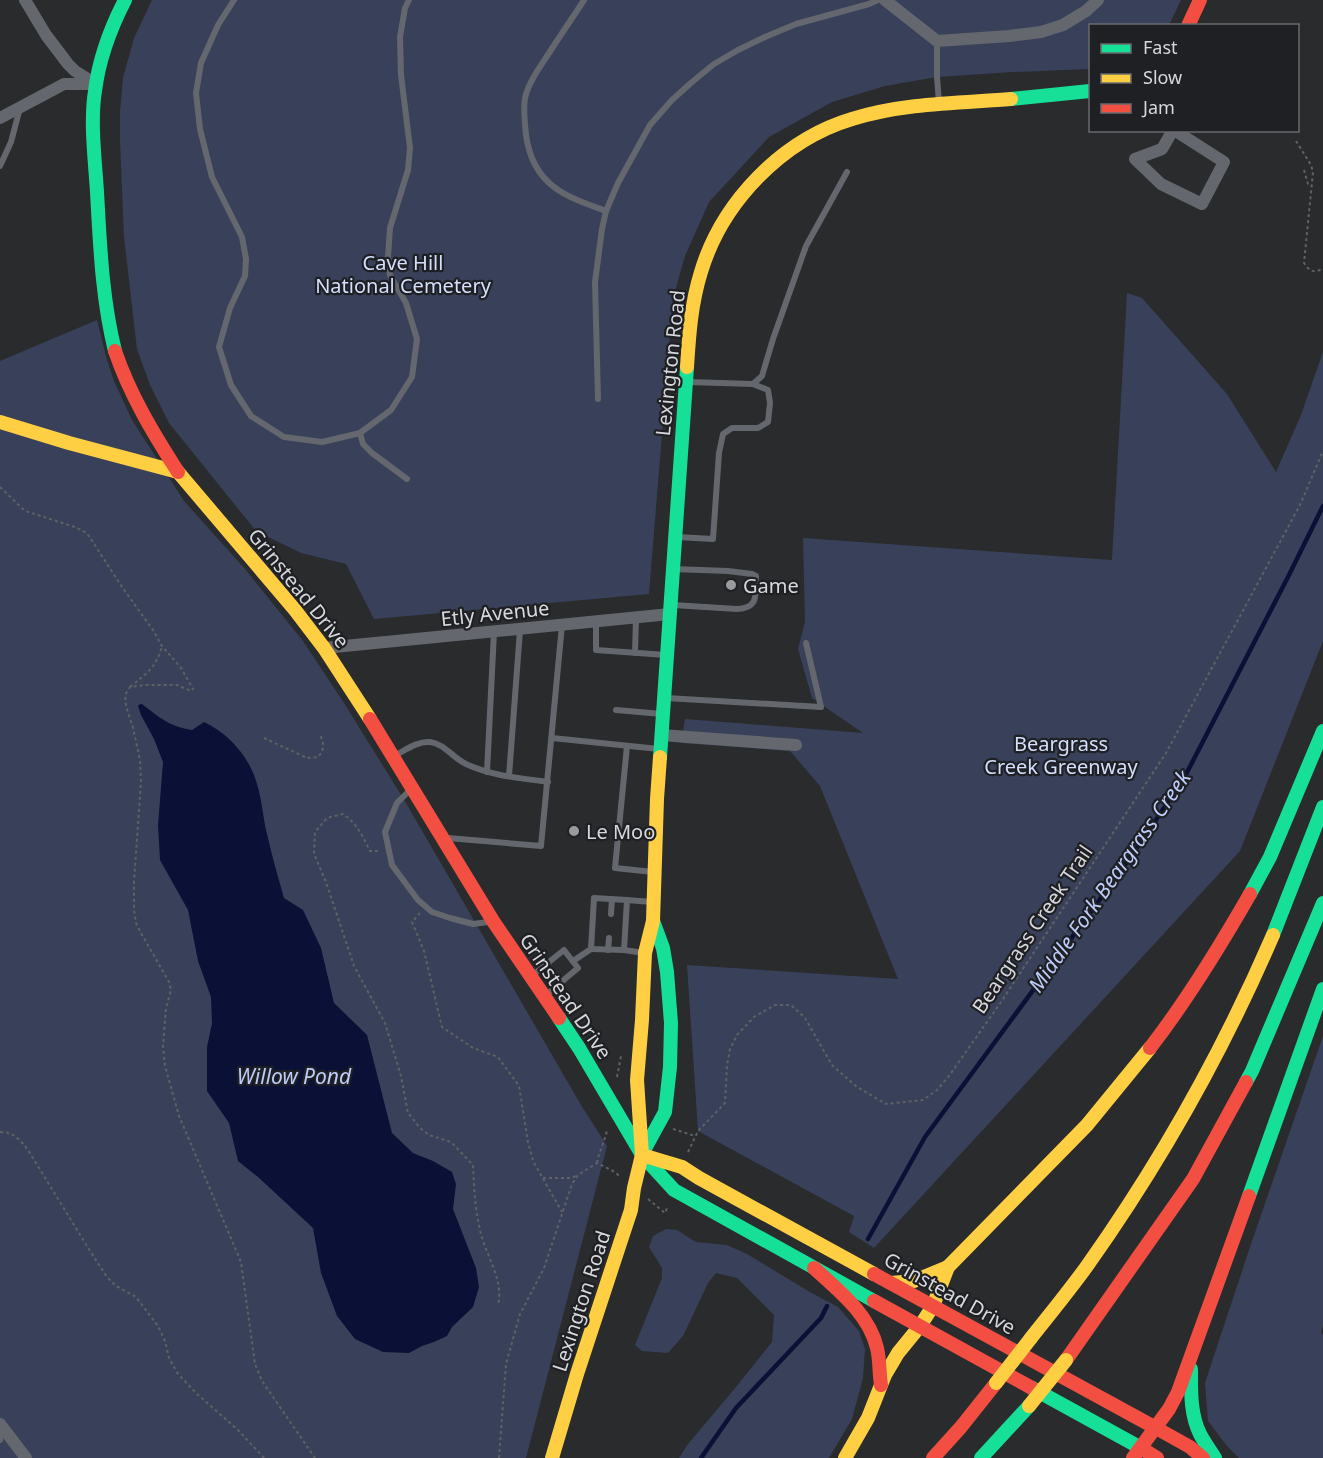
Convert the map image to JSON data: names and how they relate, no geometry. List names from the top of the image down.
{
  "streets": {
    "main road": ["Lexington Road", "Grinstead Drive"],
    "street": ["Etly Avenue"],
    "path": ["Beargrass Creek Trail"]
  },
  "crossings": [
    ["Lexington Road", "Grinstead Drive"],
    ["Lexington Road", "Etly Avenue"],
    ["Grinstead Drive", "Etly Avenue"]
  ],
  "water": ["Middle Fork Beargrass Creek", "Willow Pond"],
  "parks": ["Cave Hill National Cemetery", "Beargrass Creek Greenway"],
  "places": ["Game", "Le Moo"],
  "legend": ["Fast", "Slow", "Jam"]
}
